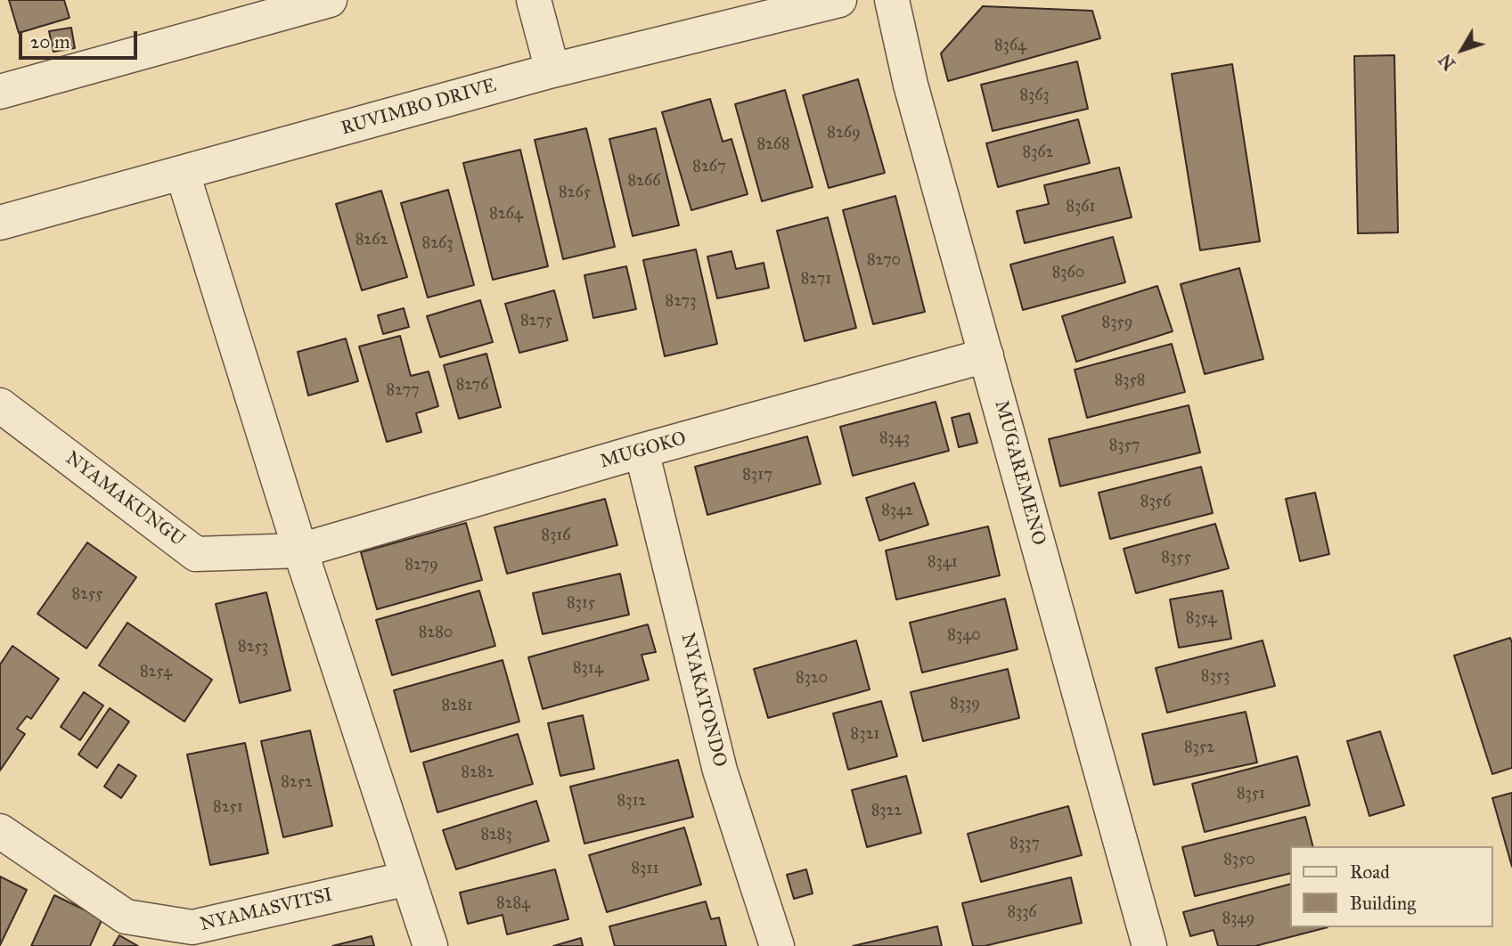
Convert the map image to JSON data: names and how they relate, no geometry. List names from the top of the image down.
{
  "streets": {
    "street": [
      "RUVIMBO DRIVE",
      "MUGOKO",
      "MUGAREMENO",
      "NYAMAKUNGU",
      "NYAKATONDO",
      "NYAMASVITSI"
    ]
  },
  "crossings": [
    ["MUGOKO", "MUGAREMENO"],
    ["MUGOKO", "NYAMAKUNGU"],
    ["MUGOKO", "NYAKATONDO"]
  ],
  "house_numbers": [
    "8364",
    "8363",
    "8269",
    "8268",
    "8362",
    "8267",
    "8266",
    "8265",
    "8361",
    "8264",
    "8262",
    "8263",
    "8270",
    "8360",
    "8271",
    "8273",
    "8275",
    "8359",
    "8358",
    "8276",
    "8277",
    "8343",
    "8357",
    "8317",
    "8356",
    "8342",
    "8316",
    "8355",
    "8341",
    "8279",
    "8255",
    "8315",
    "8354",
    "8280",
    "8340",
    "8253",
    "8314",
    "8254",
    "8353",
    "8320",
    "8339",
    "8281",
    "8321",
    "8352",
    "8282",
    "8252",
    "8351",
    "8312",
    "8251",
    "8322",
    "8283",
    "8337",
    "8350",
    "8311",
    "8284",
    "8336",
    "8349"
  ],
  "legend": ["Road", "Building"],
  "scale_bar": "20 m",
  "north": "bottom left"
}
